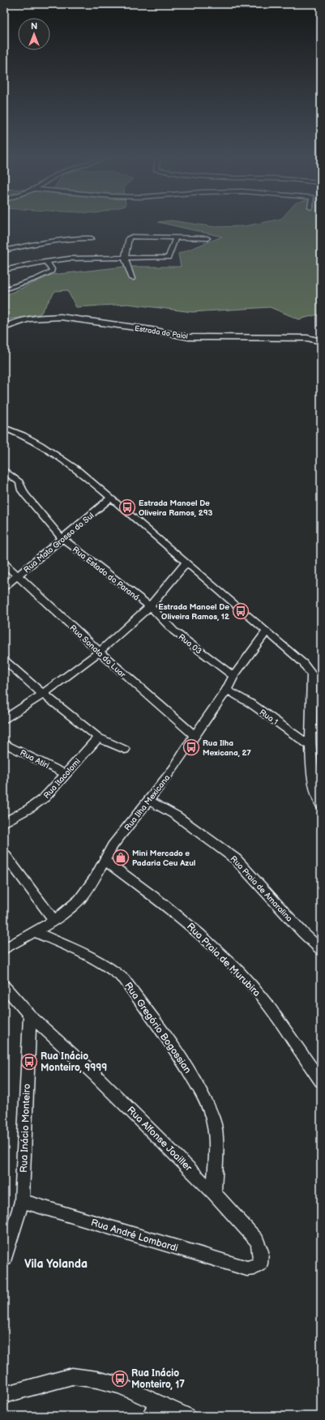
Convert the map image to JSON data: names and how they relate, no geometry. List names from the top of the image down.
{
  "streets": {
    "street": [
      "Estrada do Paiol",
      "Rua Mato Grosso do Sul",
      "Rua Estado do Paraná",
      "Rua 03",
      "Rua Sonata do Luar",
      "Rua 1",
      "Rua Atiri",
      "Rua Itacolomi",
      "Rua Ilha Mexicana",
      "Rua Praia de Amaralina",
      "Rua Praia de Murubira",
      "Rua Gregório Bogossian",
      "Rua Inácio Monteiro",
      "Rua Alfonse Joailler",
      "Rua André Lombardi"
    ]
  },
  "crossings": [
    ["Rua Mato Grosso do Sul", "Rua Estado do Paraná"],
    ["Rua Mato Grosso do Sul", "Rua Sonata do Luar"],
    ["Rua Estado do Paraná", "Rua 03"],
    ["Rua 03", "Rua Ilha Mexicana"],
    ["Rua Sonata do Luar", "Rua Ilha Mexicana"],
    ["Rua 1", "Rua Ilha Mexicana"],
    ["Rua Atiri", "Rua Itacolomi"],
    ["Rua Ilha Mexicana", "Rua Praia de Amaralina"],
    ["Rua Ilha Mexicana", "Rua Praia de Murubira"],
    ["Rua Ilha Mexicana", "Rua Gregório Bogossian"],
    ["Rua Gregório Bogossian", "Rua Alfonse Joailler"],
    ["Rua Inácio Monteiro", "Rua Alfonse Joailler"],
    ["Rua Inácio Monteiro", "Rua André Lombardi"],
    ["Rua Alfonse Joailler", "Rua André Lombardi"]
  ],
  "districts": ["Vila Yolanda"],
  "places": {
    "bus stop": [
      "Estrada Manoel De Oliveira Ramos, 293",
      "Estrada Manoel De Oliveira Ramos, 12",
      "Rua Ilha Mexicana, 27",
      "Rua Inácio Monteiro, 9999",
      "Rua Inácio Monteiro, 17"
    ],
    "shop": ["Mini Mercado e Padaria Ceu Azul"]
  },
  "north": "top"
}
